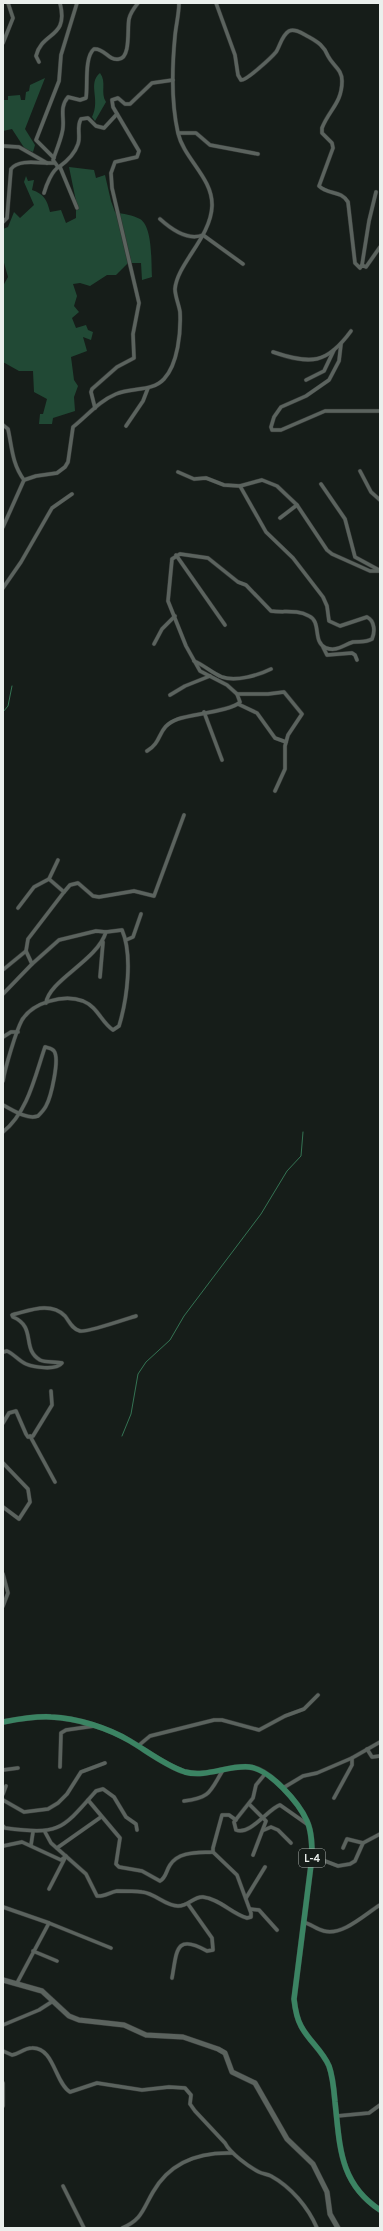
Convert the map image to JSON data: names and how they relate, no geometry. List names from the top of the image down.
{
  "streets": {
    "main road": ["L-4"]
  }
}
